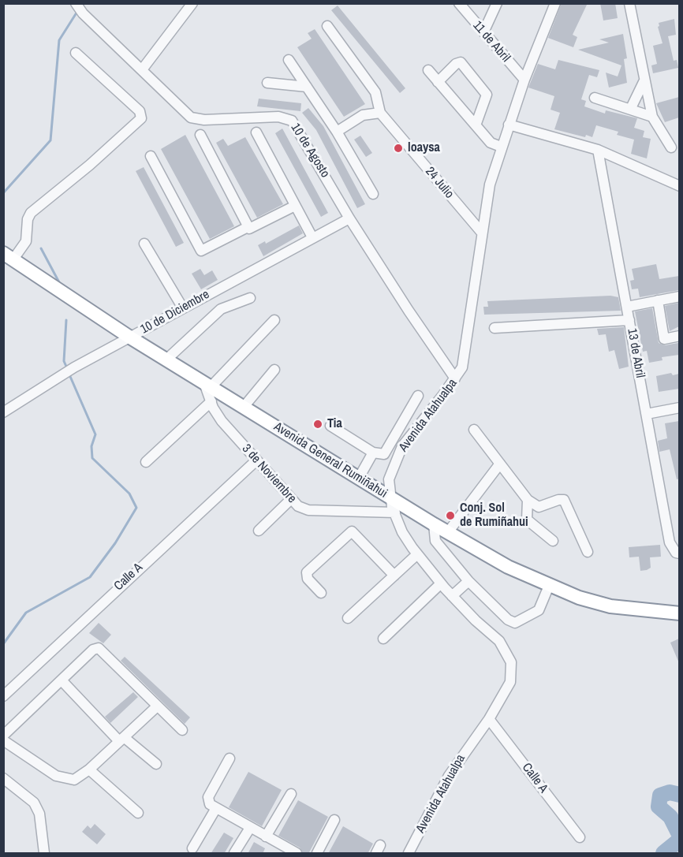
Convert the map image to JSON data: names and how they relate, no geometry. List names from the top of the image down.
{
  "streets": {
    "highway": ["Avenida General Rumiñahui"],
    "street": [
      "11 de Abril",
      "10 de Agosto",
      "24 Julio",
      "10 de Diciembre",
      "13 de Abril",
      "Avenida Atahualpa",
      "3 de Noviembre",
      "Calle A"
    ]
  },
  "crossings": [
    ["11 de Abril", "Avenida Atahualpa"],
    ["10 de Agosto", "10 de Diciembre"],
    ["10 de Agosto", "Avenida Atahualpa"],
    ["24 Julio", "Avenida Atahualpa"],
    ["10 de Diciembre", "Avenida General Rumiñahui"],
    ["Avenida Atahualpa", "Avenida General Rumiñahui"],
    ["Avenida Atahualpa", "3 de Noviembre"],
    ["Avenida Atahualpa", "Calle A"],
    ["Avenida General Rumiñahui", "3 de Noviembre"],
    ["3 de Noviembre", "Calle A"]
  ],
  "places": ["loaysa", "Tia", "Conj. Sol de Rumiñahui"]
}
